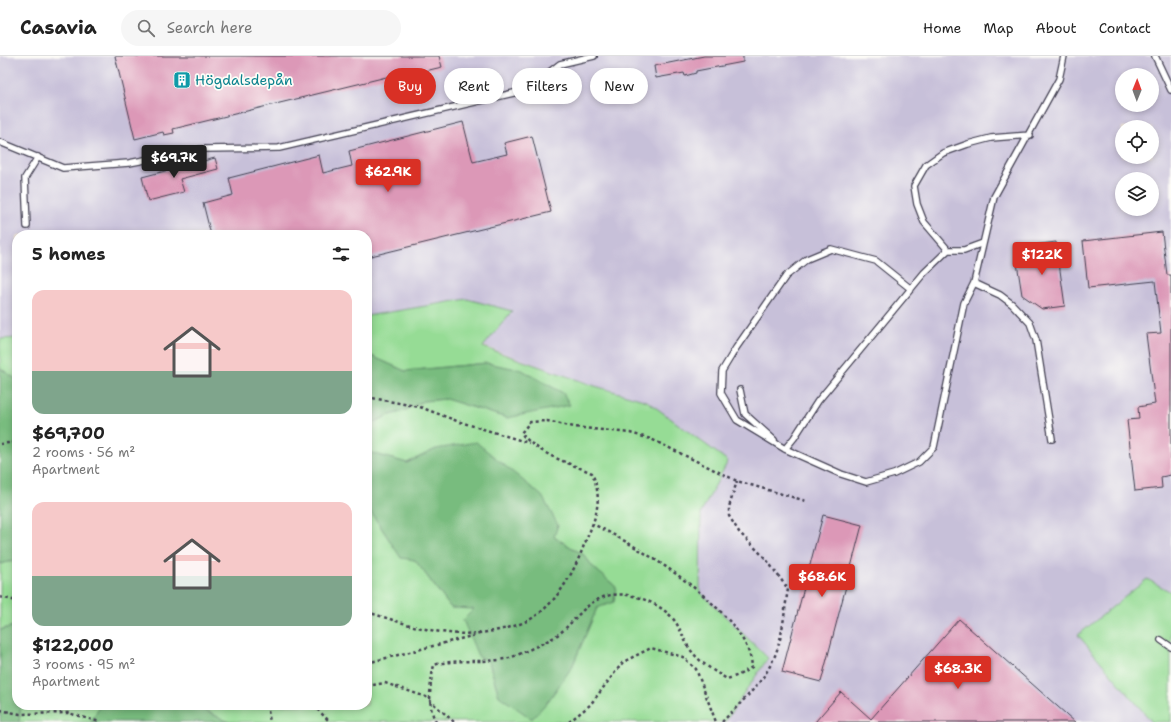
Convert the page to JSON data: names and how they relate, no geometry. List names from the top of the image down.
{
  "places": {
    "building": ["Högdalsdepån"]
  },
  "north": "top",
  "page": {
    "header": "Casavia",
    "search": "Search here",
    "nav": [
      "Home",
      "Map",
      "About",
      "Contact"
    ],
    "chip": [
      "Buy",
      "Rent",
      "Filters",
      "New"
    ],
    "price": [
      "$69.7K",
      "$62.9K",
      "$122K",
      "$68.6K",
      "$68.3K"
    ],
    "heading": "5 homes",
    "list": [
      {
        "name": "$69,700",
        "note": "2 rooms · 56 m² · Apartment"
      },
      {
        "name": "$122,000",
        "note": "3 rooms · 95 m² · Apartment"
      }
    ]
  }
}
